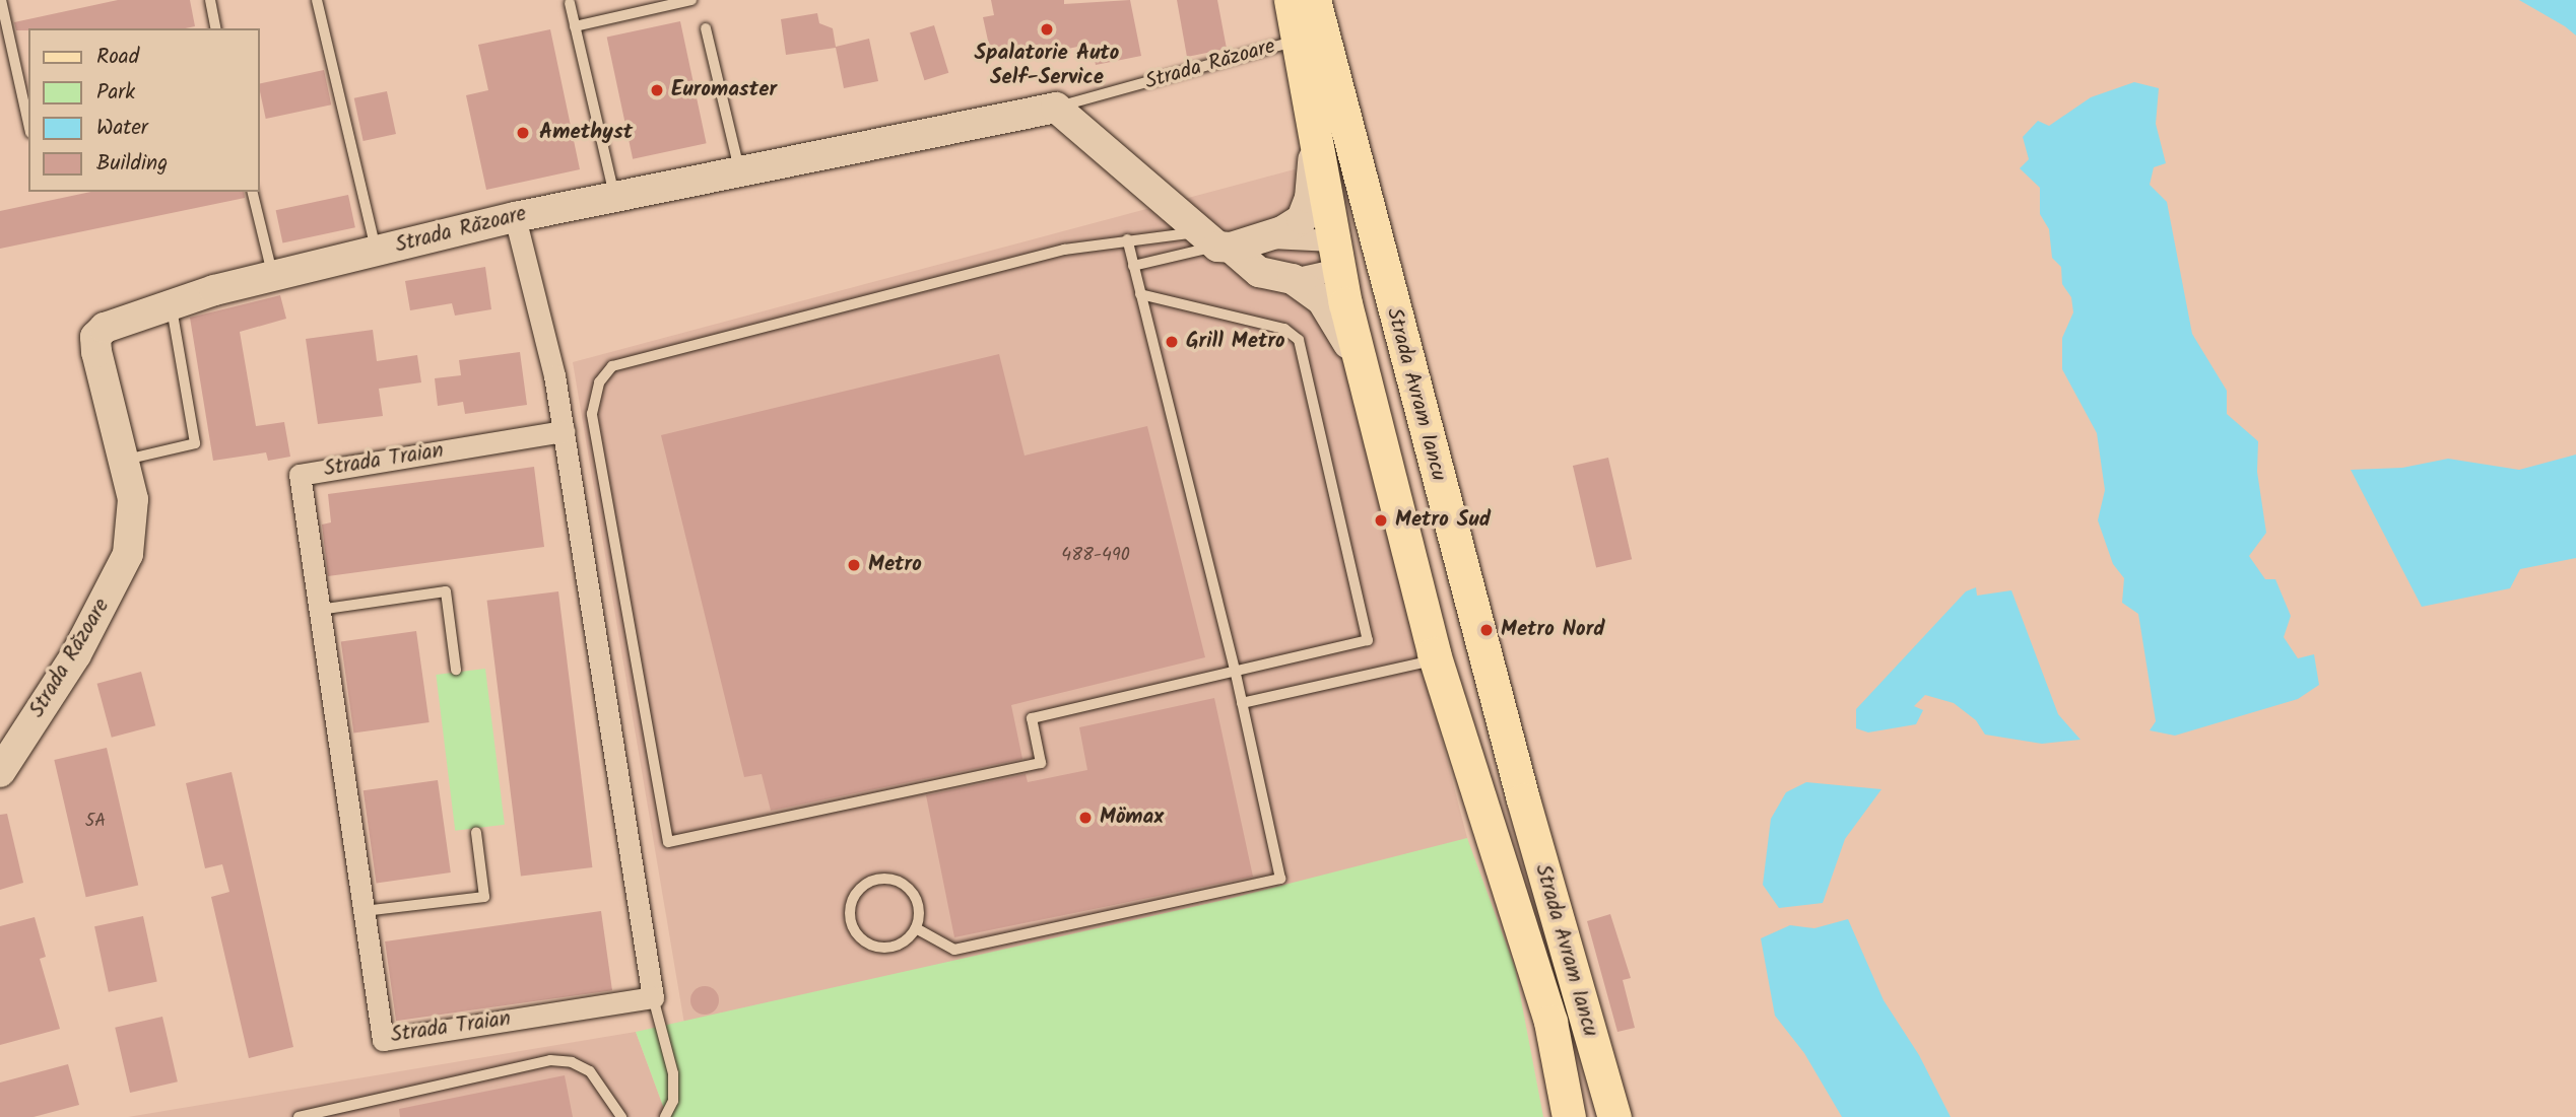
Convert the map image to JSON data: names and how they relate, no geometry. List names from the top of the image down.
{
  "streets": {
    "main road": ["Strada Avram Iancu"],
    "street": ["Strada Răzoare", "Strada Traian"]
  },
  "crossings": [
    ["Strada Răzoare", "Strada Avram Iancu"]
  ],
  "places": [
    "Spalatorie Auto Self-Service",
    "Euromaster",
    "Amethyst",
    "Grill Metro",
    "Metro Sud",
    "Metro",
    "Metro Nord",
    "Mömax"
  ],
  "house_numbers": ["488-490", "5A"],
  "legend": [
    "Road",
    "Park",
    "Water",
    "Building"
  ]
}
